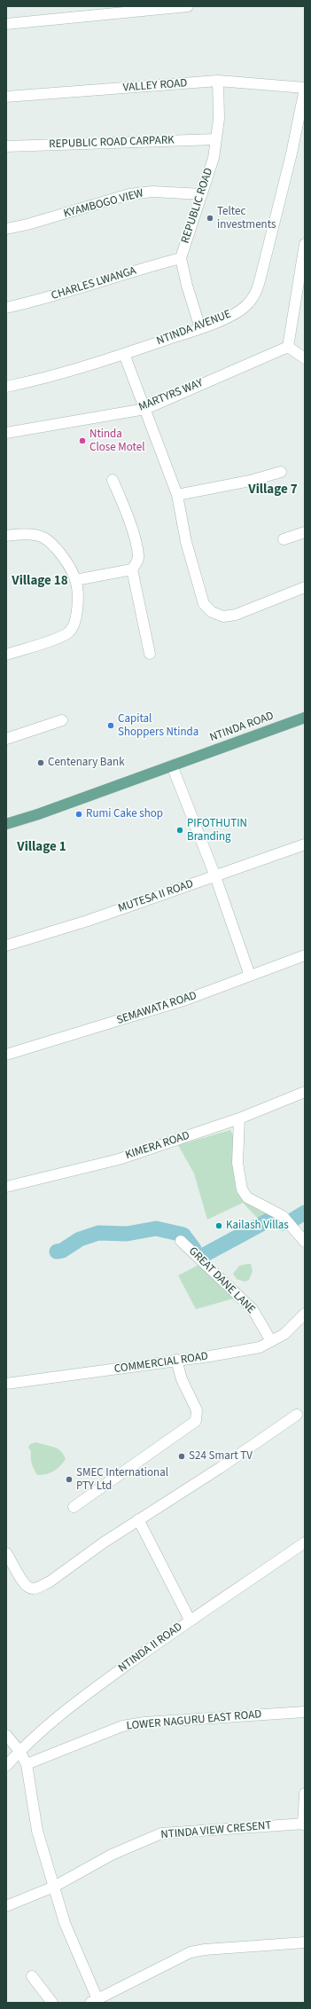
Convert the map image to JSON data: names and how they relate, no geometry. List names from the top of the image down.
{
  "streets": {
    "main road": ["NTINDA ROAD"],
    "street": [
      "VALLEY ROAD",
      "REPUBLIC ROAD CARPARK",
      "KYAMBOGO VIEW",
      "REPUBLIC ROAD",
      "CHARLES LWANGA",
      "NTINDA AVENUE",
      "MARTYRS WAY",
      "MUTESA II ROAD",
      "SEMAWATA ROAD",
      "KIMERA ROAD",
      "GREAT DANE LANE",
      "COMMERCIAL ROAD",
      "NTINDA II ROAD",
      "LOWER NAGURU EAST ROAD",
      "NTINDA VIEW CRESENT"
    ]
  },
  "crossings": [
    ["VALLEY ROAD", "REPUBLIC ROAD"],
    ["VALLEY ROAD", "NTINDA AVENUE"],
    ["REPUBLIC ROAD CARPARK", "REPUBLIC ROAD"],
    ["KYAMBOGO VIEW", "REPUBLIC ROAD"],
    ["REPUBLIC ROAD", "CHARLES LWANGA"],
    ["REPUBLIC ROAD", "NTINDA AVENUE"],
    ["GREAT DANE LANE", "COMMERCIAL ROAD"]
  ],
  "districts": ["Village 7", "Village 18", "Village 1"],
  "places": [
    "Teltec investments",
    "Ntinda Close Motel",
    "Capital Shoppers Ntinda",
    "Centenary Bank",
    "Rumi Cake shop",
    "PIFOTHUTIN Branding",
    "Kailash Villas",
    "S24 Smart TV",
    "SMEC International PTY Ltd"
  ]
}
